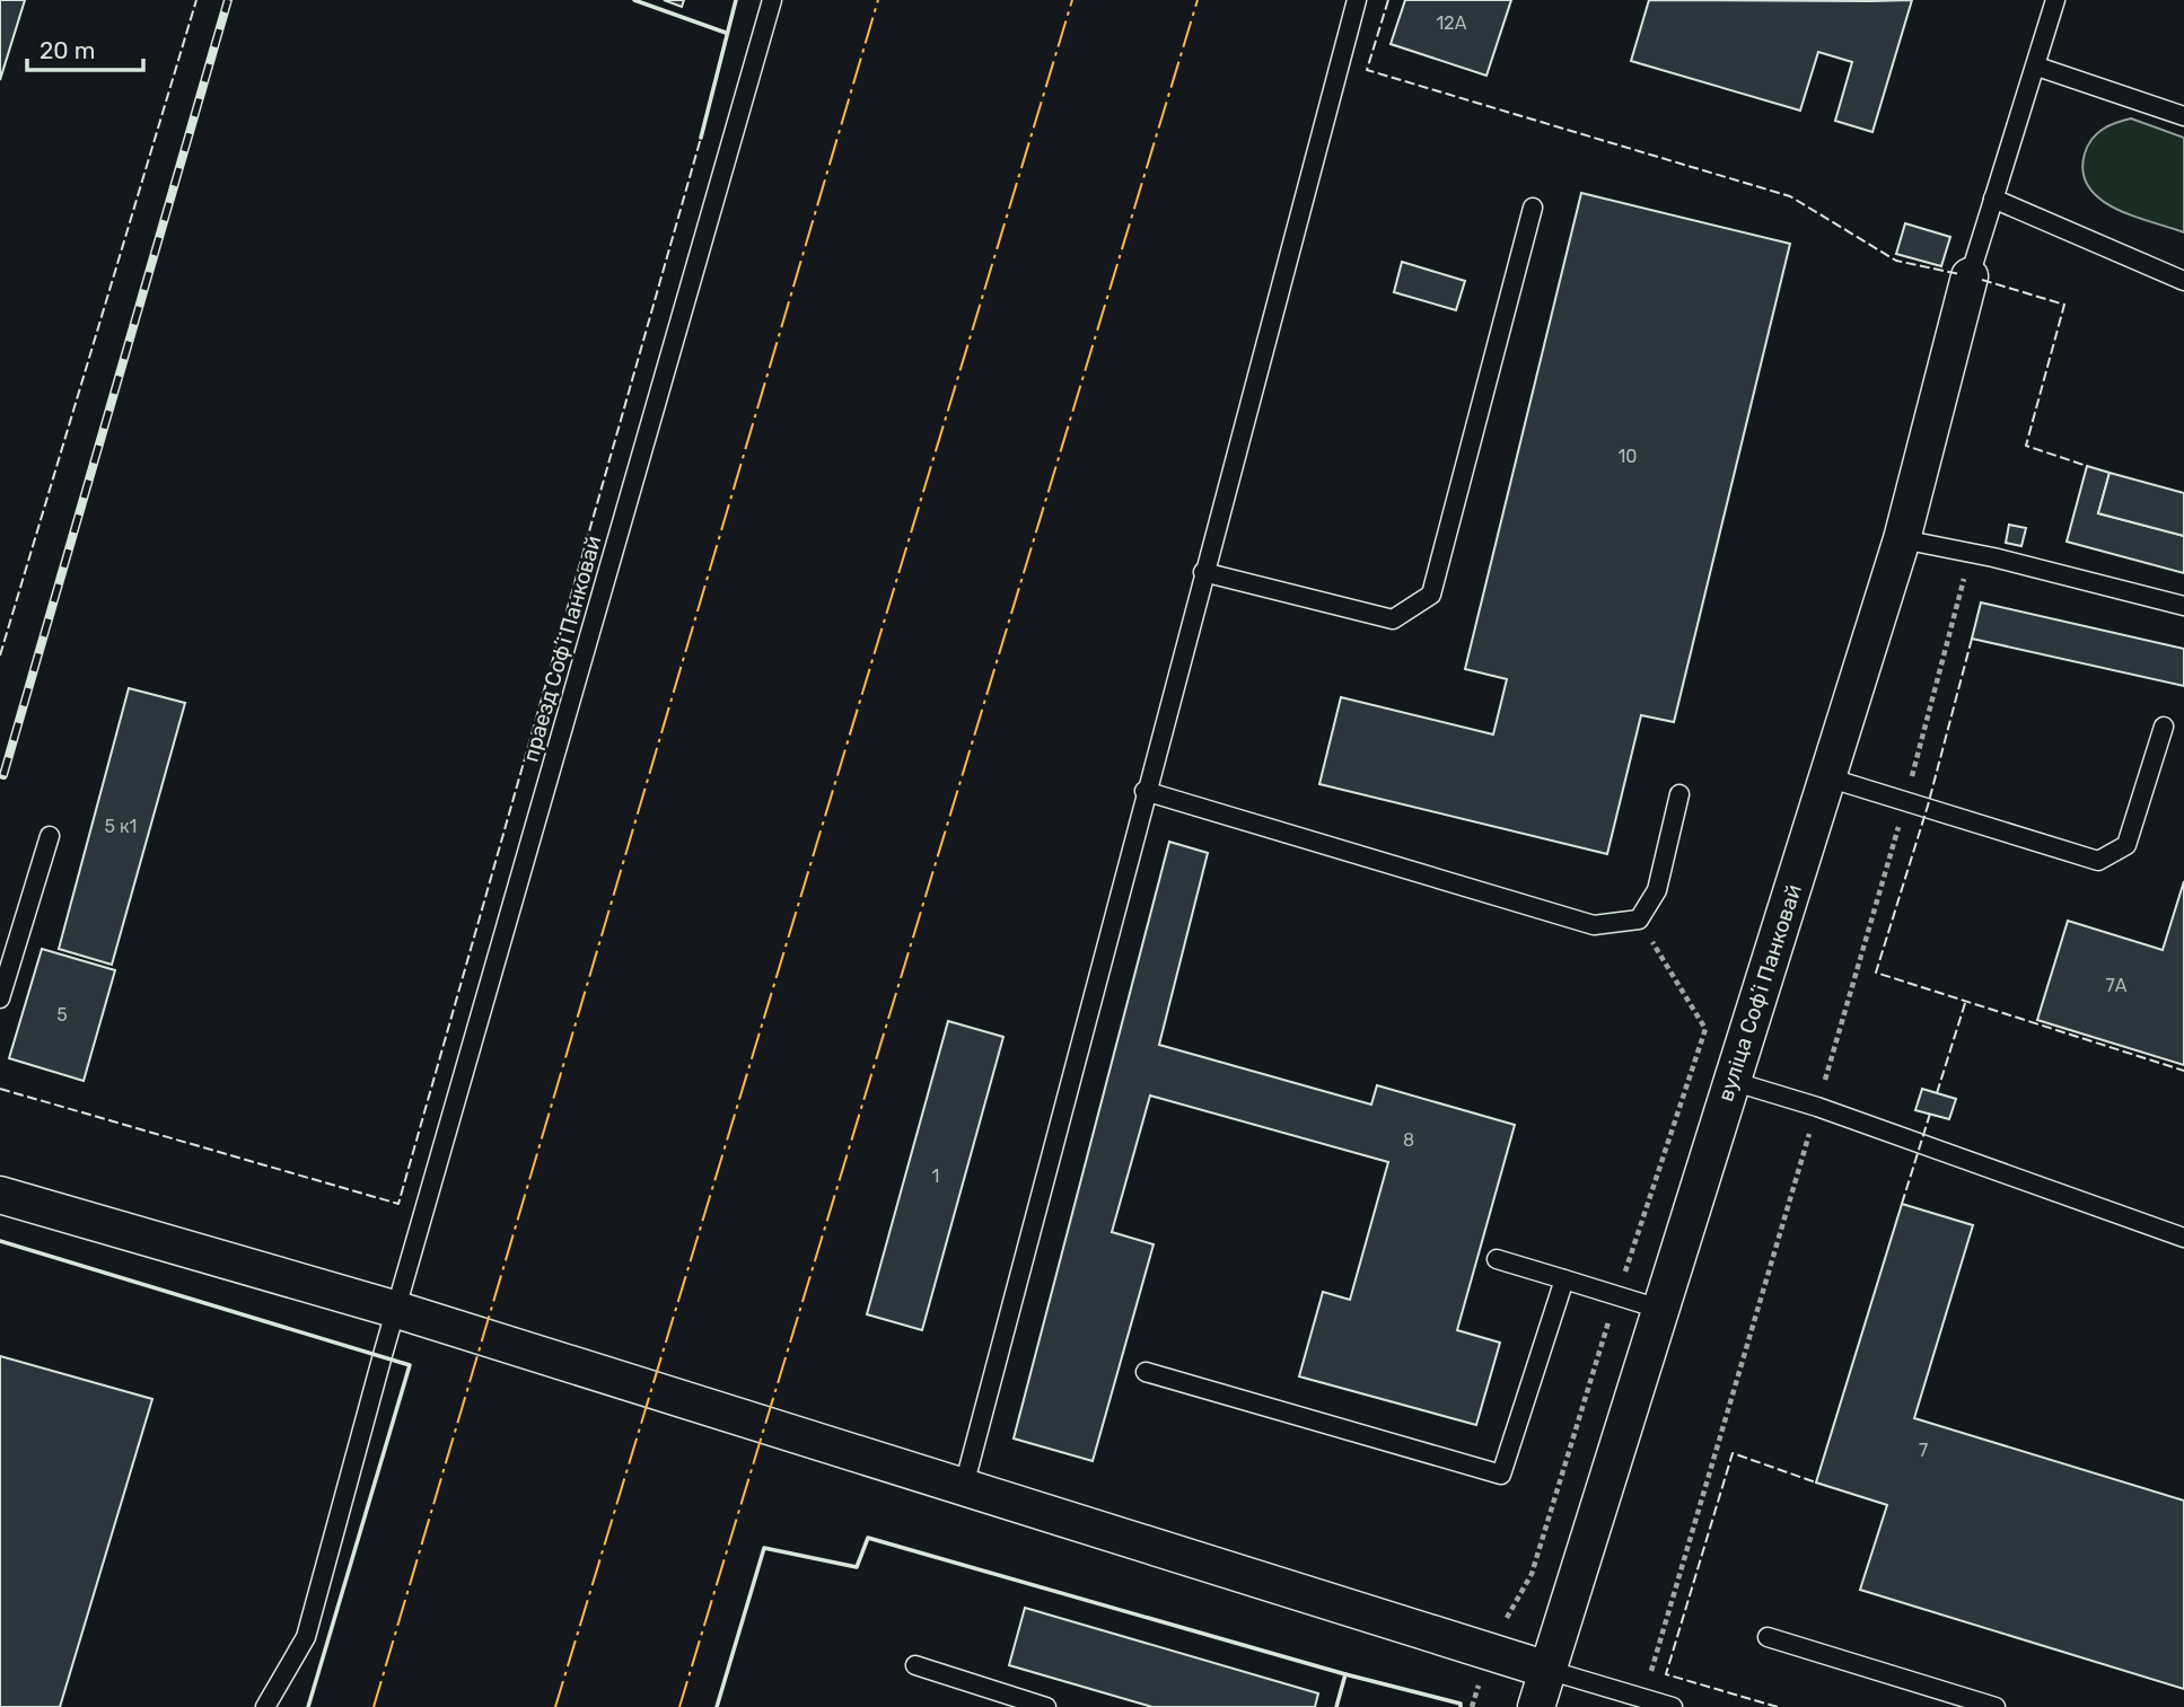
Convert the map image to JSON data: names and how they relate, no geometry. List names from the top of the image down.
{
  "streets": {
    "street": ["вуліца Софʼі Панковай"],
    "lane": ["праезд Софʼі Панковай"]
  },
  "house_numbers": [
    "12А",
    "10",
    "5 к1",
    "7А",
    "5",
    "8",
    "1",
    "7"
  ],
  "scale_bar": "20 m"
}
